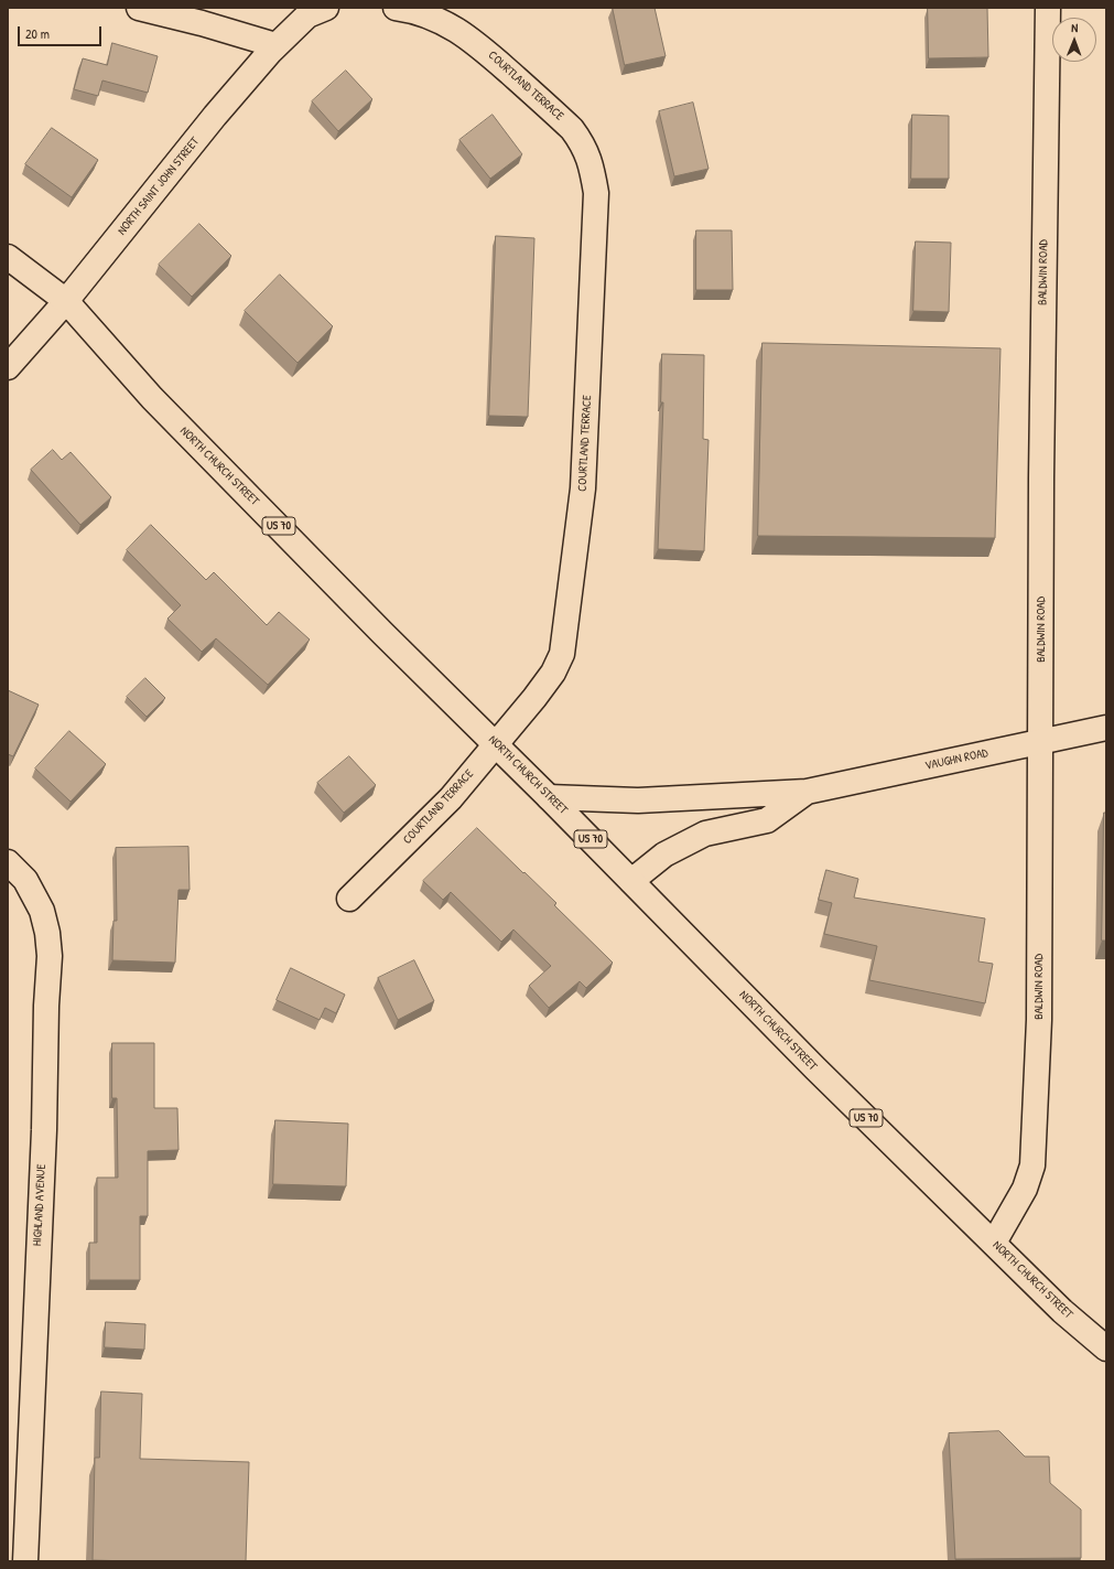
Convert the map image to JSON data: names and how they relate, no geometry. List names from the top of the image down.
{
  "streets": {
    "street": [
      "COURTLAND TERRACE",
      "NORTH SAINT JOHN STREET",
      "BALDWIN ROAD",
      "NORTH CHURCH STREET",
      "US 70",
      "VAUGHN ROAD",
      "HIGHLAND AVENUE"
    ]
  },
  "crossings": [
    ["COURTLAND TERRACE", "NORTH CHURCH STREET"],
    ["NORTH SAINT JOHN STREET", "NORTH CHURCH STREET"],
    ["BALDWIN ROAD", "NORTH CHURCH STREET"],
    ["BALDWIN ROAD", "VAUGHN ROAD"],
    ["NORTH CHURCH STREET", "VAUGHN ROAD"]
  ],
  "scale_bar": "20 m",
  "north": "top"
}
